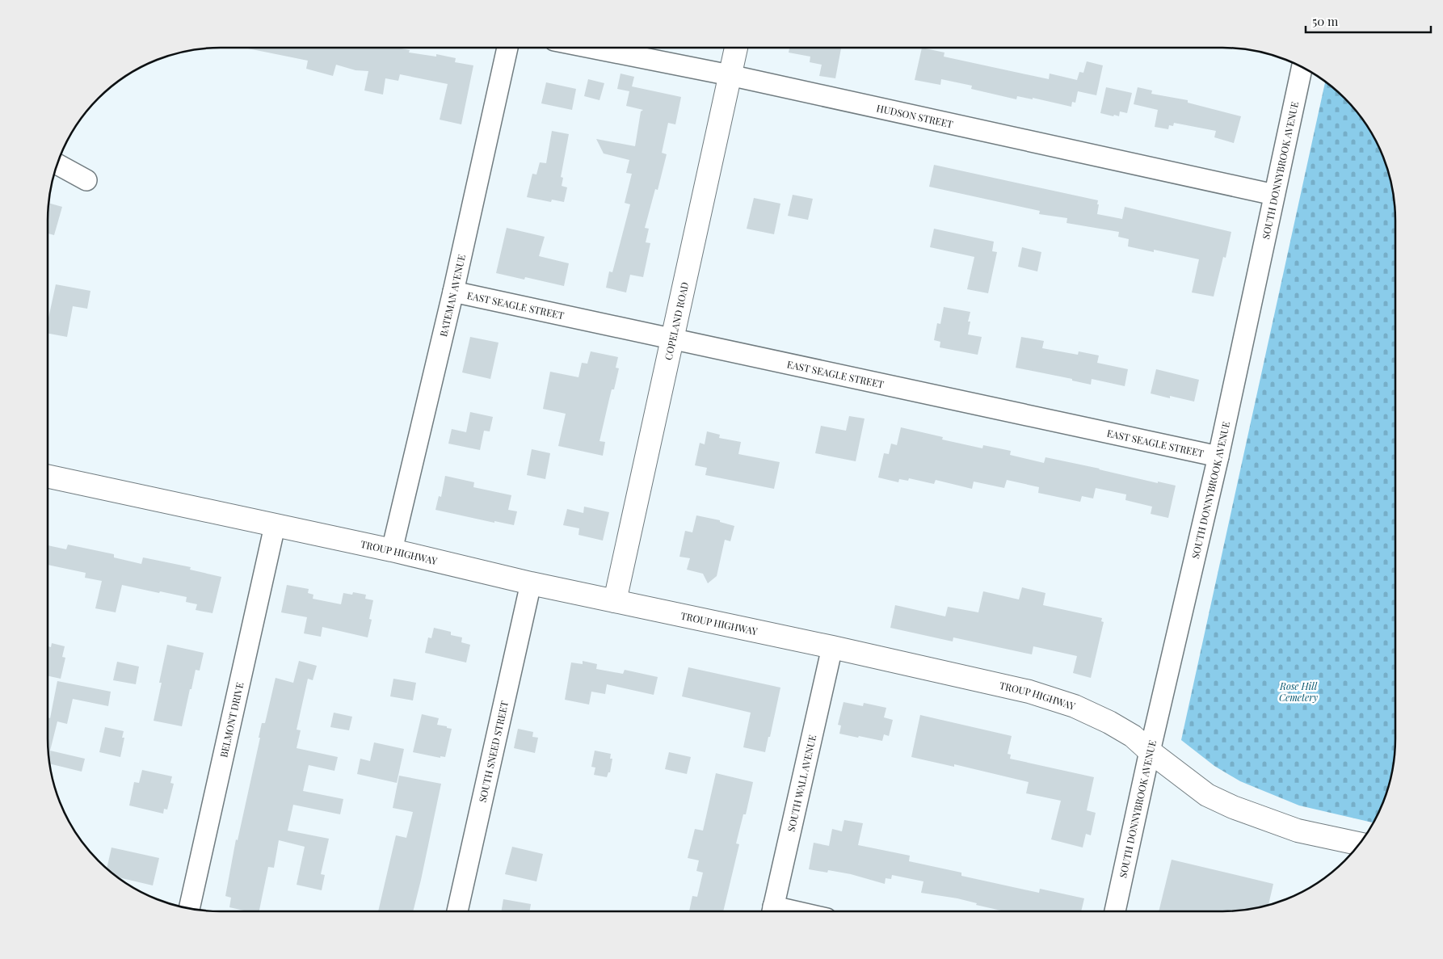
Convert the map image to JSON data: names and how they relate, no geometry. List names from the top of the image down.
{
  "streets": {
    "main road": ["COPELAND ROAD", "TROUP HIGHWAY"],
    "street": [
      "HUDSON STREET",
      "SOUTH DONNYBROOK AVENUE",
      "BATEMAN AVENUE",
      "EAST SEAGLE STREET",
      "BELMONT DRIVE",
      "SOUTH SNEED STREET",
      "SOUTH WALL AVENUE"
    ]
  },
  "crossings": [
    ["HUDSON STREET", "SOUTH DONNYBROOK AVENUE"],
    ["HUDSON STREET", "COPELAND ROAD"],
    ["SOUTH DONNYBROOK AVENUE", "EAST SEAGLE STREET"],
    ["SOUTH DONNYBROOK AVENUE", "TROUP HIGHWAY"],
    ["BATEMAN AVENUE", "EAST SEAGLE STREET"],
    ["BATEMAN AVENUE", "TROUP HIGHWAY"],
    ["EAST SEAGLE STREET", "COPELAND ROAD"],
    ["COPELAND ROAD", "TROUP HIGHWAY"],
    ["TROUP HIGHWAY", "BELMONT DRIVE"],
    ["TROUP HIGHWAY", "SOUTH SNEED STREET"],
    ["TROUP HIGHWAY", "SOUTH WALL AVENUE"]
  ],
  "parks": ["Rose Hill Cemetery"],
  "scale_bar": "50 m"
}
